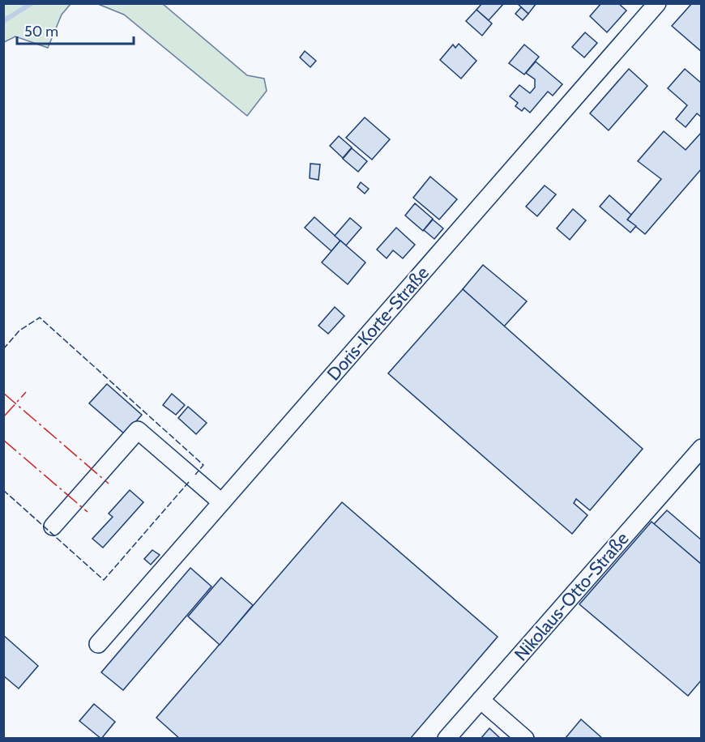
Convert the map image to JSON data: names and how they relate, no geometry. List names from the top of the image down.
{
  "streets": {
    "street": ["Doris-Korte-Straße", "Nikolaus-Otto-Straße"]
  },
  "scale_bar": "50 m"
}
